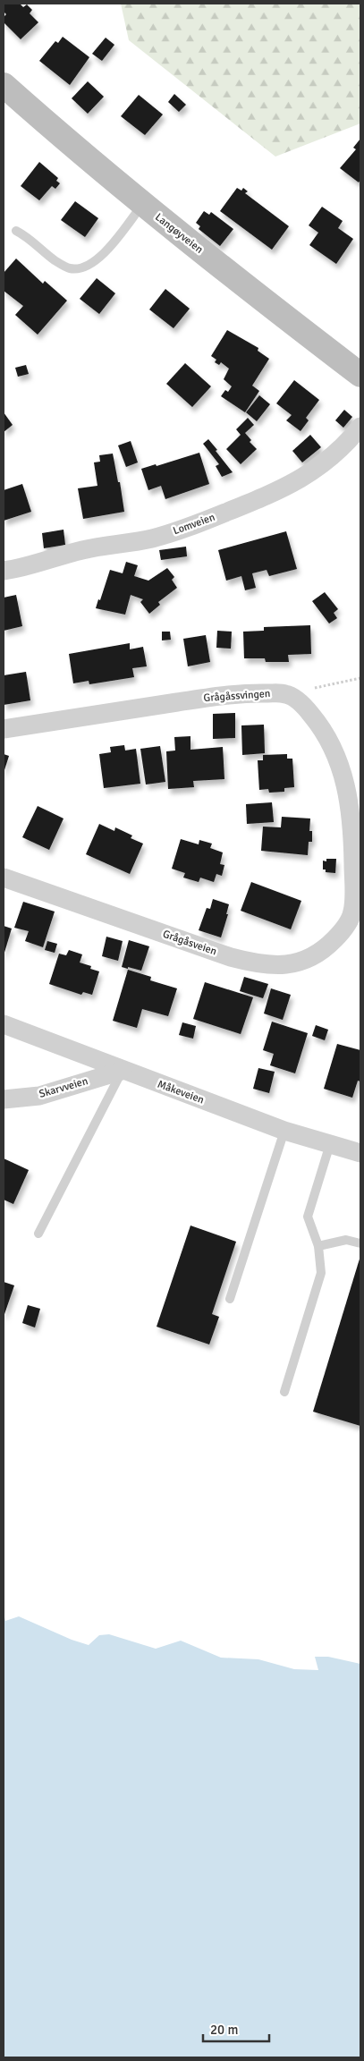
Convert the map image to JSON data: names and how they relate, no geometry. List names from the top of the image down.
{
  "streets": {
    "main road": ["Langøyveien"],
    "street": [
      "Lomveien",
      "Grågåssvingen",
      "Grågåsveien",
      "Skarvveien",
      "Måkeveien"
    ]
  },
  "crossings": [
    ["Grågåssvingen", "Grågåsveien"],
    ["Skarvveien", "Måkeveien"]
  ],
  "scale_bar": "20 m"
}
